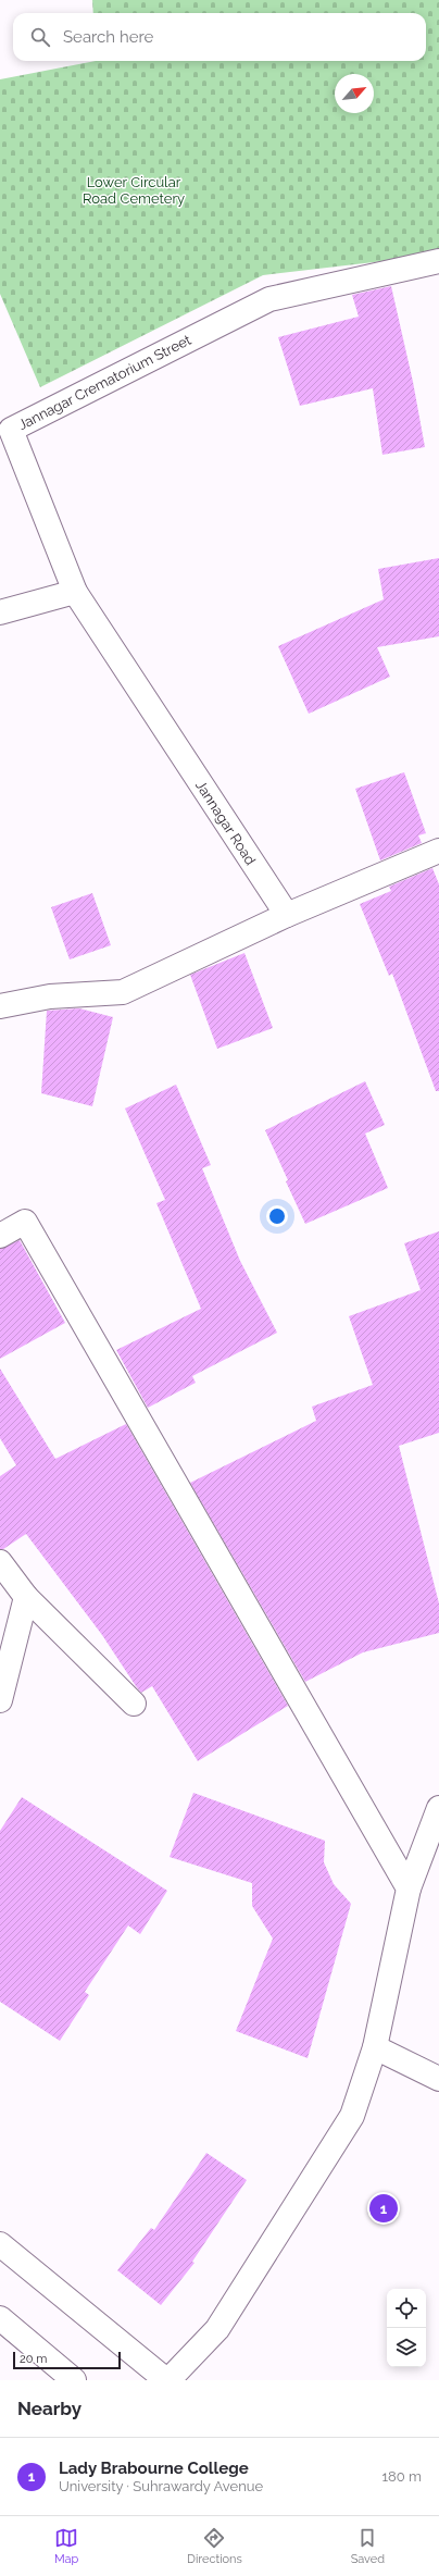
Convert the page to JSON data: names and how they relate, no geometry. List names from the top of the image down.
{
  "streets": {
    "street": ["Jannagar Crematorium Street", "Jannagar Road"]
  },
  "crossings": [
    ["Jannagar Crematorium Street", "Jannagar Road"]
  ],
  "parks": ["Lower Circular Road Cemetery"],
  "scale_bar": "20 m",
  "north": "top right",
  "page": {
    "search": "Search here",
    "pins": "1",
    "scale": "20 m",
    "heading": "Nearby",
    "list": [
      {
        "mark": "1",
        "name": "Lady Brabourne College",
        "note": "University · Suhrawardy Avenue",
        "value": "180 m"
      }
    ],
    "nav": ["Map", "Directions", "Saved"]
  }
}
